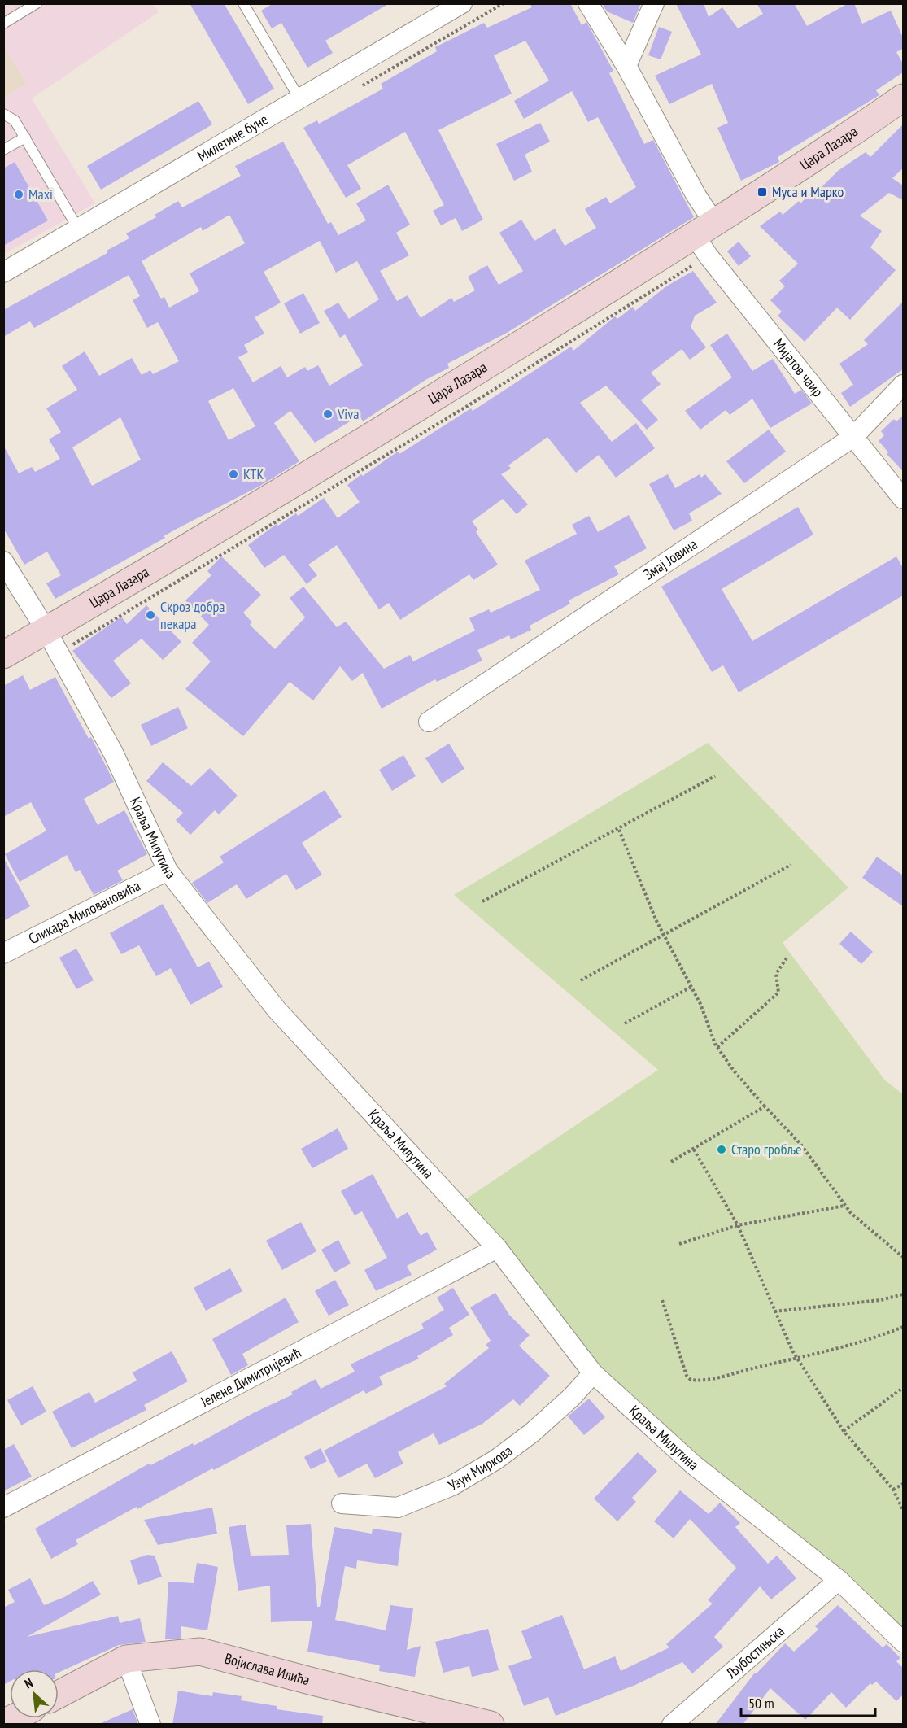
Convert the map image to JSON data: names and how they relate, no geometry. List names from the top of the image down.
{
  "streets": {
    "main road": ["Цара Лазара", "Војислава Илића"],
    "street": [
      "Милетине буне",
      "Мијатов чаир",
      "Змај Јовина",
      "Краља Милутина",
      "Сликара Миловановића",
      "Јелене Димитријевић",
      "Узун Миркова",
      "Љубостињска"
    ]
  },
  "crossings": [
    ["Цара Лазара", "Мијатов чаир"],
    ["Цара Лазара", "Краља Милутина"],
    ["Мијатов чаир", "Змај Јовина"],
    ["Краља Милутина", "Сликара Миловановића"],
    ["Краља Милутина", "Јелене Димитријевић"],
    ["Краља Милутина", "Узун Миркова"],
    ["Краља Милутина", "Љубостињска"]
  ],
  "places": {
    "transit": ["Муса и Марко"],
    "other": [
      "Maxi",
      "Viva",
      "KTK",
      "Скроз добра пекара",
      "Старо гробље"
    ]
  },
  "scale_bar": "50 m",
  "north": "top left"
}
